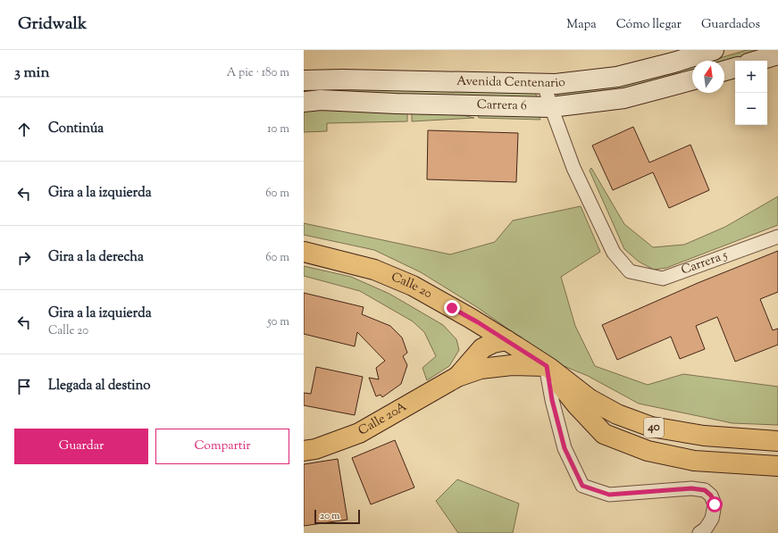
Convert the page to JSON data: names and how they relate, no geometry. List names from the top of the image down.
{
  "streets": {
    "main road": [
      "Avenida Centenario",
      "Carrera 6",
      "Calle 20",
      "Calle 20A",
      "40"
    ],
    "street": ["Carrera 5"]
  },
  "crossings": [
    ["Carrera 6", "Carrera 5"],
    ["Calle 20", "40"]
  ],
  "scale_bar": "20 m",
  "north": "top",
  "page": {
    "header": "Gridwalk",
    "nav": ["Mapa", "Cómo llegar", "Guardados"],
    "heading": ["3 min", "A pie · 180 m"],
    "map_buttons": ["+", "−"],
    "list": [
      ["Continúa", "10 m"],
      ["Gira a la izquierda", "60 m"],
      ["Gira a la derecha", "60 m"],
      ["Gira a la izquierda", "Calle 20", "50 m"],
      "Llegada al destino"
    ],
    "buttons": ["Guardar", "Compartir"],
    "scale": "20 m"
  }
}
